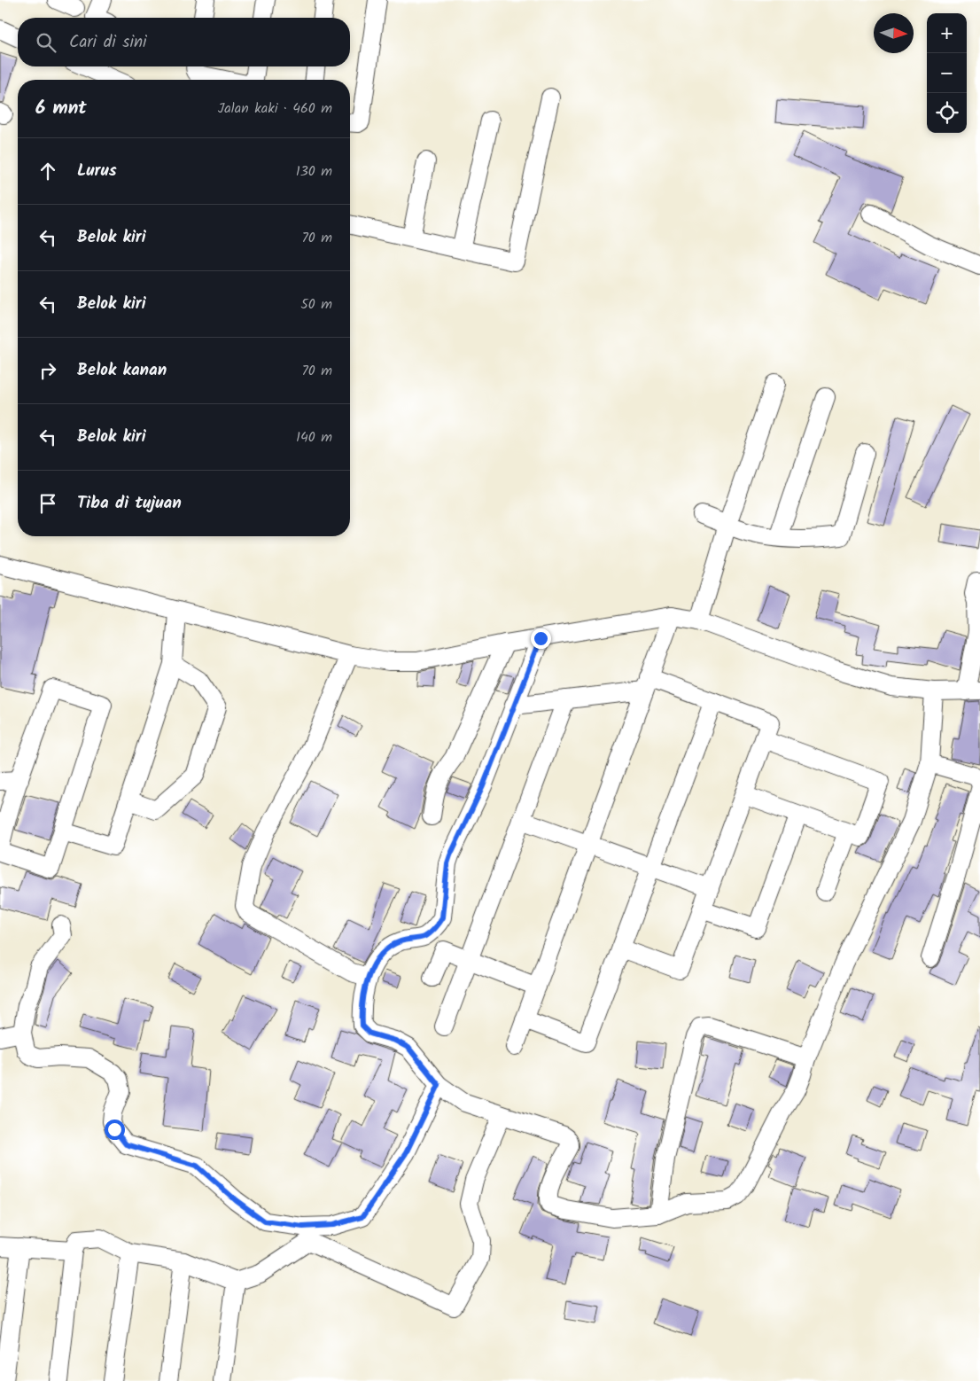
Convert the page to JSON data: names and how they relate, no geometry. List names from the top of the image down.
{
  "north": "right",
  "page": {
    "map_buttons": ["+", "−"],
    "search": "Cari di sini",
    "heading": ["6 mnt", "Jalan kaki · 460 m"],
    "list": [
      ["Lurus", "130 m"],
      ["Belok kiri", "70 m"],
      ["Belok kiri", "50 m"],
      ["Belok kanan", "70 m"],
      ["Belok kiri", "140 m"],
      "Tiba di tujuan"
    ]
  }
}
